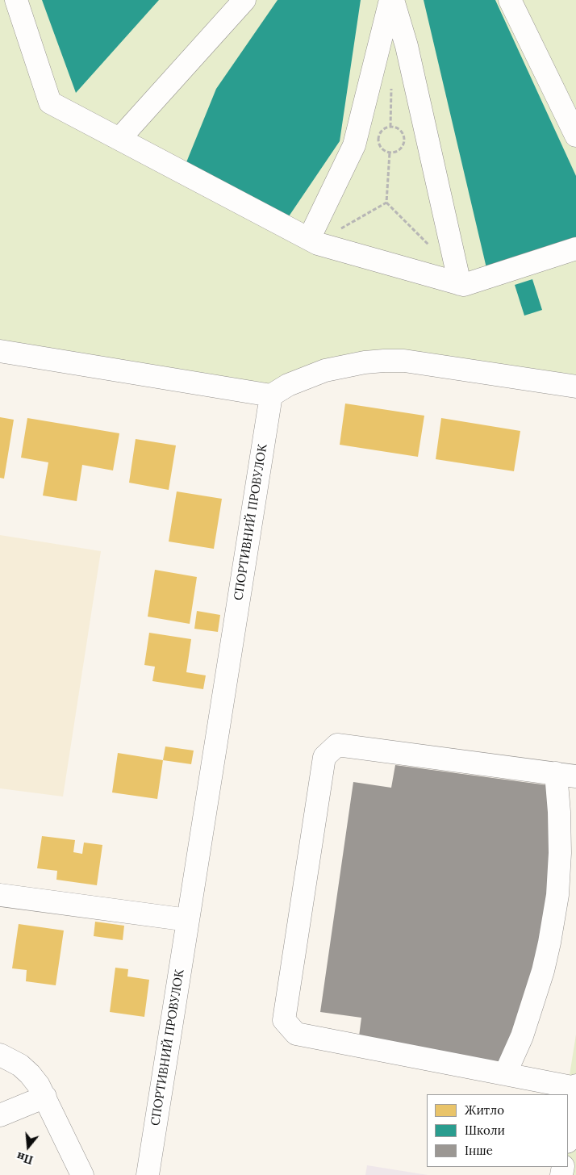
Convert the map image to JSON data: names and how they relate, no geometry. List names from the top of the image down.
{
  "streets": {
    "street": ["СПОРТИВНИЙ ПРОВУЛОК"]
  },
  "legend": ["Житло", "Школи", "Інше"],
  "north": "bottom"
}
